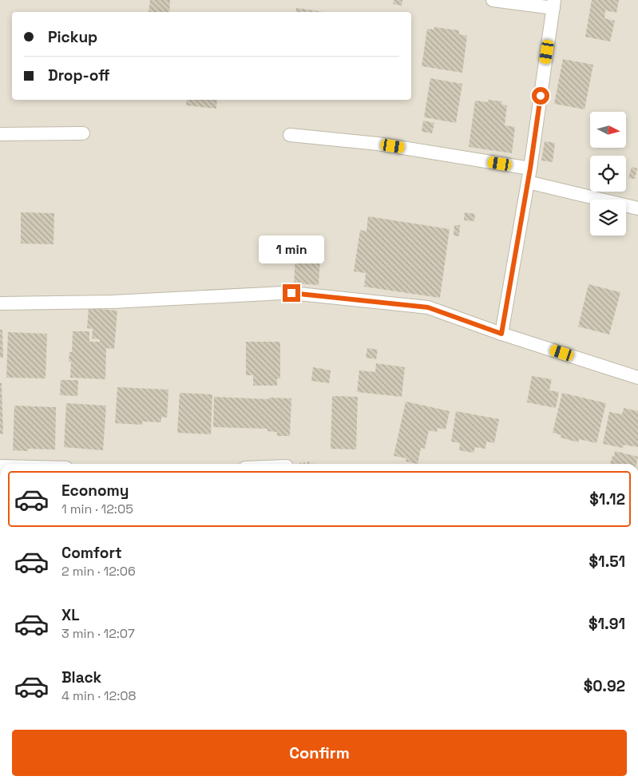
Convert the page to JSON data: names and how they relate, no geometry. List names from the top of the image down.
{
  "north": "right",
  "page": {
    "banner": ["Pickup", "Drop-off"],
    "bubble": "1 min",
    "list": [
      {
        "name": "Economy",
        "note": "1 min · 12:05",
        "value": "$1.12"
      },
      {
        "name": "Comfort",
        "note": "2 min · 12:06",
        "value": "$1.51"
      },
      {
        "name": "XL",
        "note": "3 min · 12:07",
        "value": "$1.91"
      },
      {
        "name": "Black",
        "note": "4 min · 12:08",
        "value": "$0.92"
      }
    ],
    "buttons": "Confirm"
  }
}
